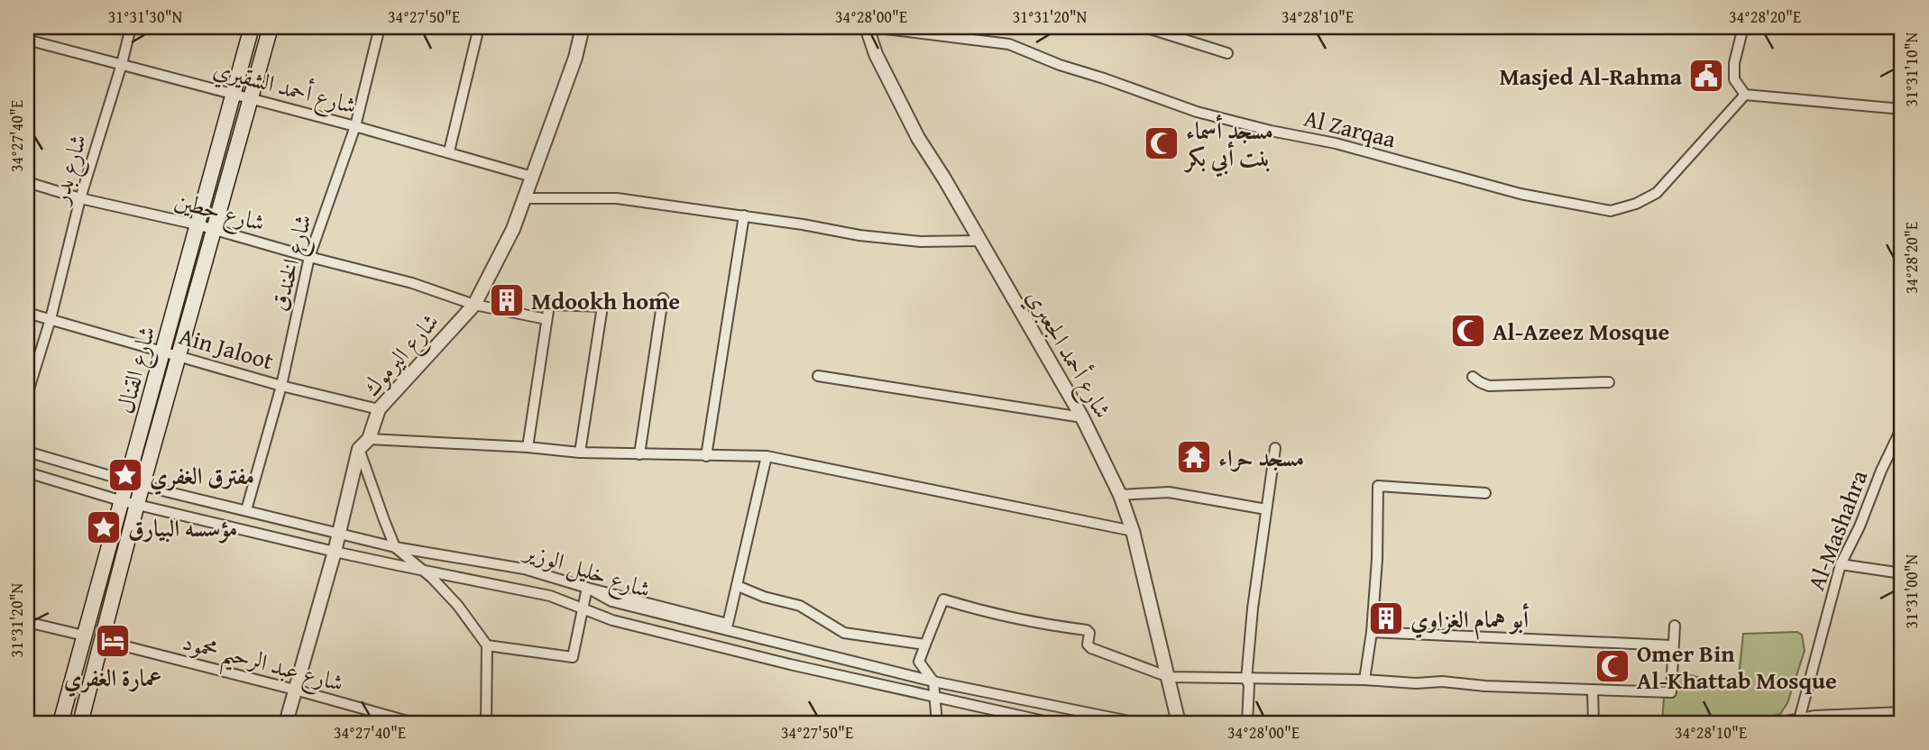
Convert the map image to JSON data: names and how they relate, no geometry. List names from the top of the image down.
{
  "streets": {
    "main road": ["شارع القنال"],
    "street": [
      "شارع أحمد الشقيري",
      "Al Zarqaa",
      "شارع بدر",
      "شارع حطين",
      "شارع الخندق",
      "Ain Jaloot",
      "شارع أحمد الجعبري",
      "شارع اليرموك",
      "Al-Mashahra",
      "شارع خليل الوزير",
      "شارع عبد الرحيم محمود"
    ]
  },
  "crossings": [
    ["شارع أحمد الشقيري", "شارع بدر"],
    ["شارع أحمد الشقيري", "شارع الخندق"],
    ["شارع أحمد الشقيري", "شارع اليرموك"],
    ["شارع أحمد الشقيري", "شارع القنال"],
    ["Al Zarqaa", "شارع أحمد الجعبري"],
    ["شارع بدر", "شارع حطين"],
    ["شارع بدر", "Ain Jaloot"],
    ["شارع حطين", "شارع الخندق"],
    ["شارع حطين", "شارع اليرموك"],
    ["شارع حطين", "شارع القنال"],
    ["شارع الخندق", "Ain Jaloot"],
    ["شارع الخندق", "شارع خليل الوزير"],
    ["Ain Jaloot", "شارع اليرموك"],
    ["Ain Jaloot", "شارع القنال"],
    ["شارع اليرموك", "شارع خليل الوزير"],
    ["شارع اليرموك", "شارع عبد الرحيم محمود"],
    ["شارع القنال", "شارع خليل الوزير"],
    ["شارع القنال", "شارع عبد الرحيم محمود"]
  ],
  "places": {
    "public building": ["Masjed Al-Rahma"],
    "mosque": ["مسجد أسماء بنت أبي بكر", "Al-Azeez Mosque", "Omer Bin Al-Khattab Mosque"],
    "building": ["Mdookh home", "أبو همام الغزاوي"],
    "temple": ["مسجد حراء"],
    "place": ["مفترق الغفري", "مؤسسه البيارق"],
    "hotel": ["عمارة الغفري"]
  },
  "coordinates": [
    "31°31'30\"N",
    "34°27'50\"E",
    "34°28'00\"E",
    "31°31'20\"N",
    "34°28'10\"E",
    "34°28'20\"E",
    "31°31'10\"N",
    "34°27'40\"E",
    "31°31'00\"N"
  ]
}
